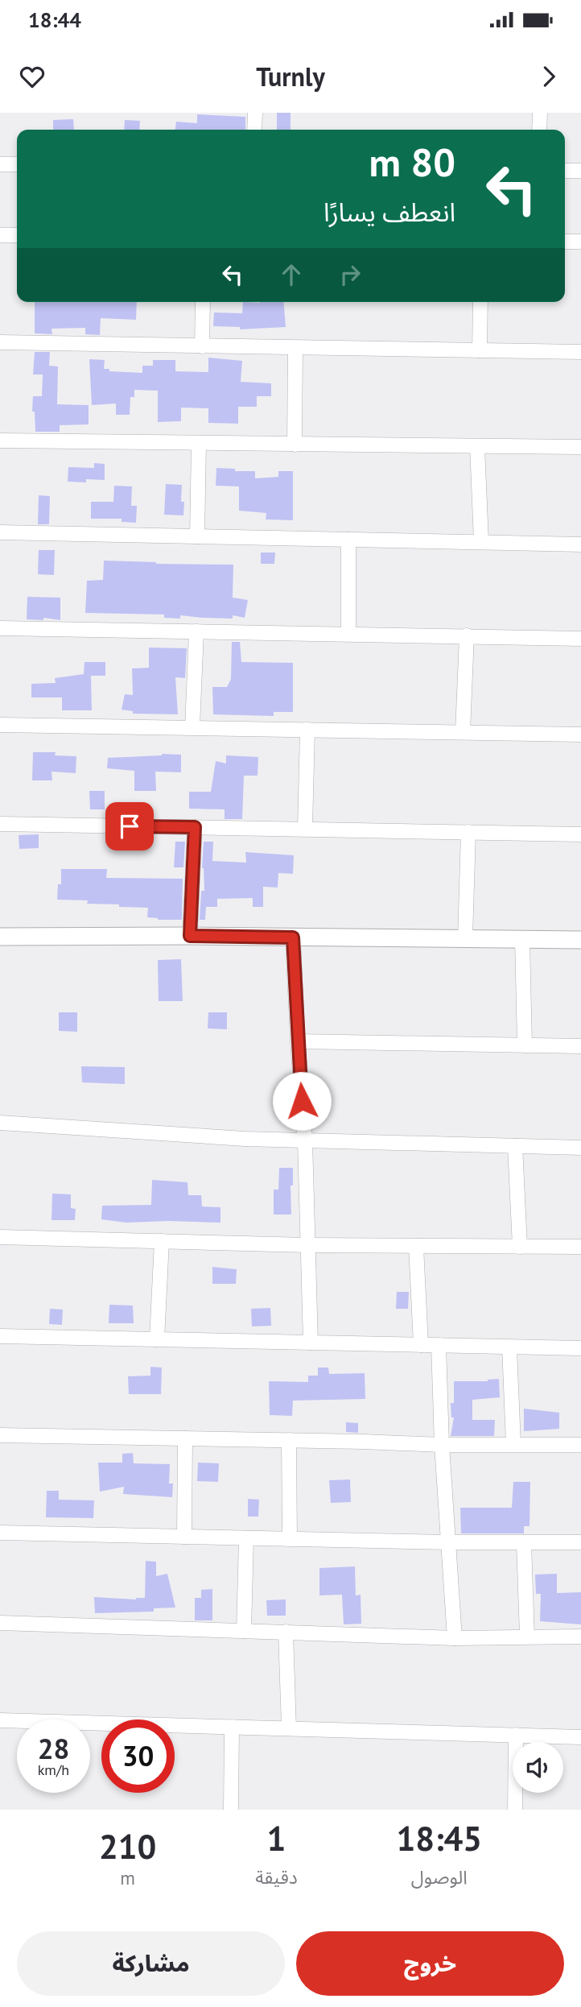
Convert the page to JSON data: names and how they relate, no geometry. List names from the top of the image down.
{
  "page": {
    "status": "18:44",
    "header": "Turnly",
    "turn": ["80 m", "انعطف يسارًا"],
    "speed": "28 km/h",
    "limit": "30",
    "eta": [
      "18:45",
      "الوصول",
      "1",
      "دقيقة",
      "210",
      "m"
    ],
    "buttons": ["خروج", "مشاركة"]
  }
}
